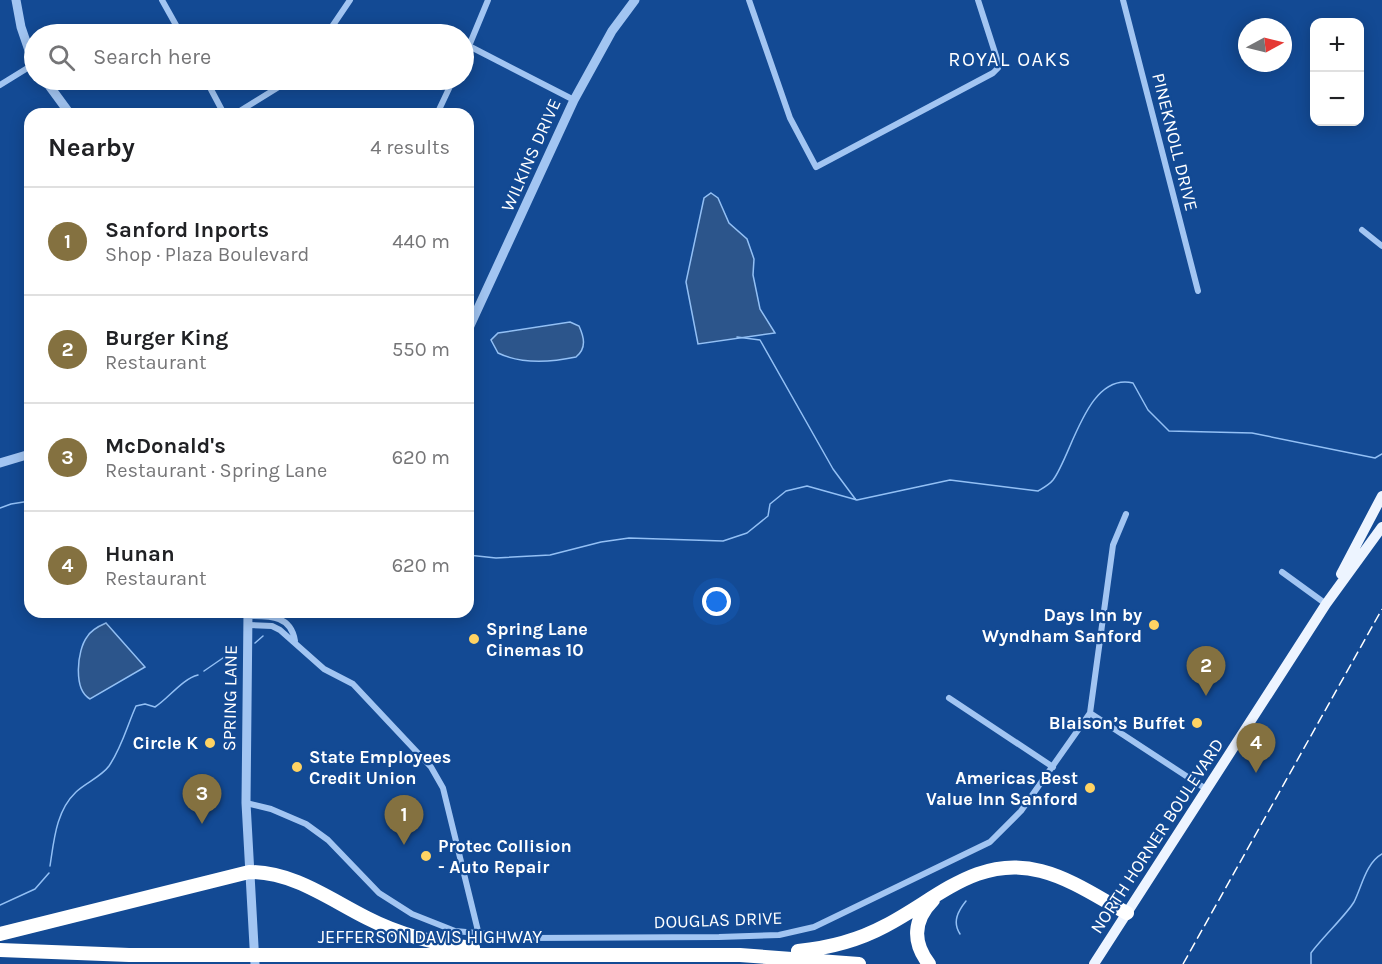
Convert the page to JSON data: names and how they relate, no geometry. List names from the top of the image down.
{
  "streets": {
    "highway": ["JEFFERSON DAVIS HIGHWAY"],
    "main road": ["NORTH HORNER BOULEVARD"],
    "street": [
      "PINEKNOLL DRIVE",
      "WILKINS DRIVE",
      "SPRING LANE",
      "DOUGLAS DRIVE"
    ]
  },
  "crossings": [
    ["SPRING LANE", "DOUGLAS DRIVE"]
  ],
  "districts": ["ROYAL OAKS"],
  "places": [
    "Days Inn by Wyndham Sanford",
    "Spring Lane Cinemas 10",
    "Blaison’s Buffet",
    "Circle K",
    "State Employees Credit Union",
    "Americas Best Value Inn Sanford",
    "Protec Collision - Auto Repair"
  ],
  "north": "right",
  "page": {
    "map_buttons": ["+", "−"],
    "search": "Search here",
    "heading": ["Nearby", "4 results"],
    "list": [
      {
        "mark": "1",
        "name": "Sanford Inports",
        "note": "Shop · Plaza Boulevard",
        "value": "440 m"
      },
      {
        "mark": "2",
        "name": "Burger King",
        "note": "Restaurant",
        "value": "550 m"
      },
      {
        "mark": "3",
        "name": "McDonald's",
        "note": "Restaurant · Spring Lane",
        "value": "620 m"
      },
      {
        "mark": "4",
        "name": "Hunan",
        "note": "Restaurant",
        "value": "620 m"
      }
    ],
    "pins": [
      "2",
      "4",
      "3",
      "1"
    ]
  }
}
